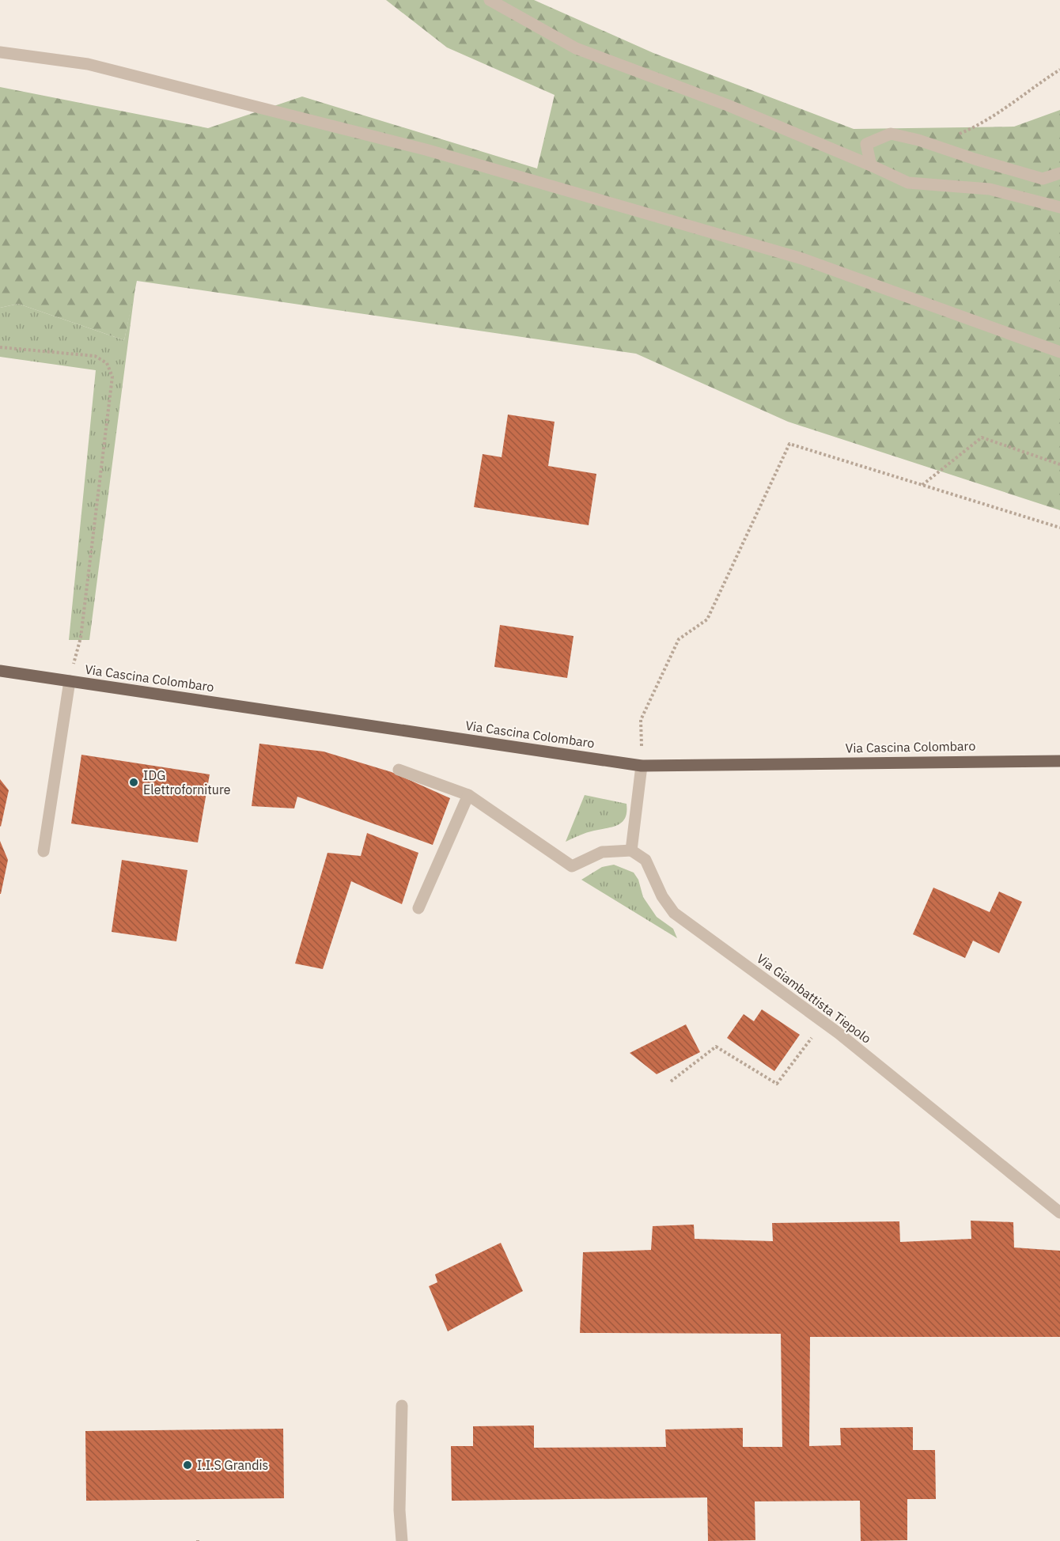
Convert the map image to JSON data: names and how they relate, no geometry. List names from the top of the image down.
{
  "streets": {
    "main road": ["Via Cascina Colombaro"],
    "street": ["Via Giambattista Tiepolo"]
  },
  "places": ["IDG Elettroforniture", "I.I.S Grandis"]
}
